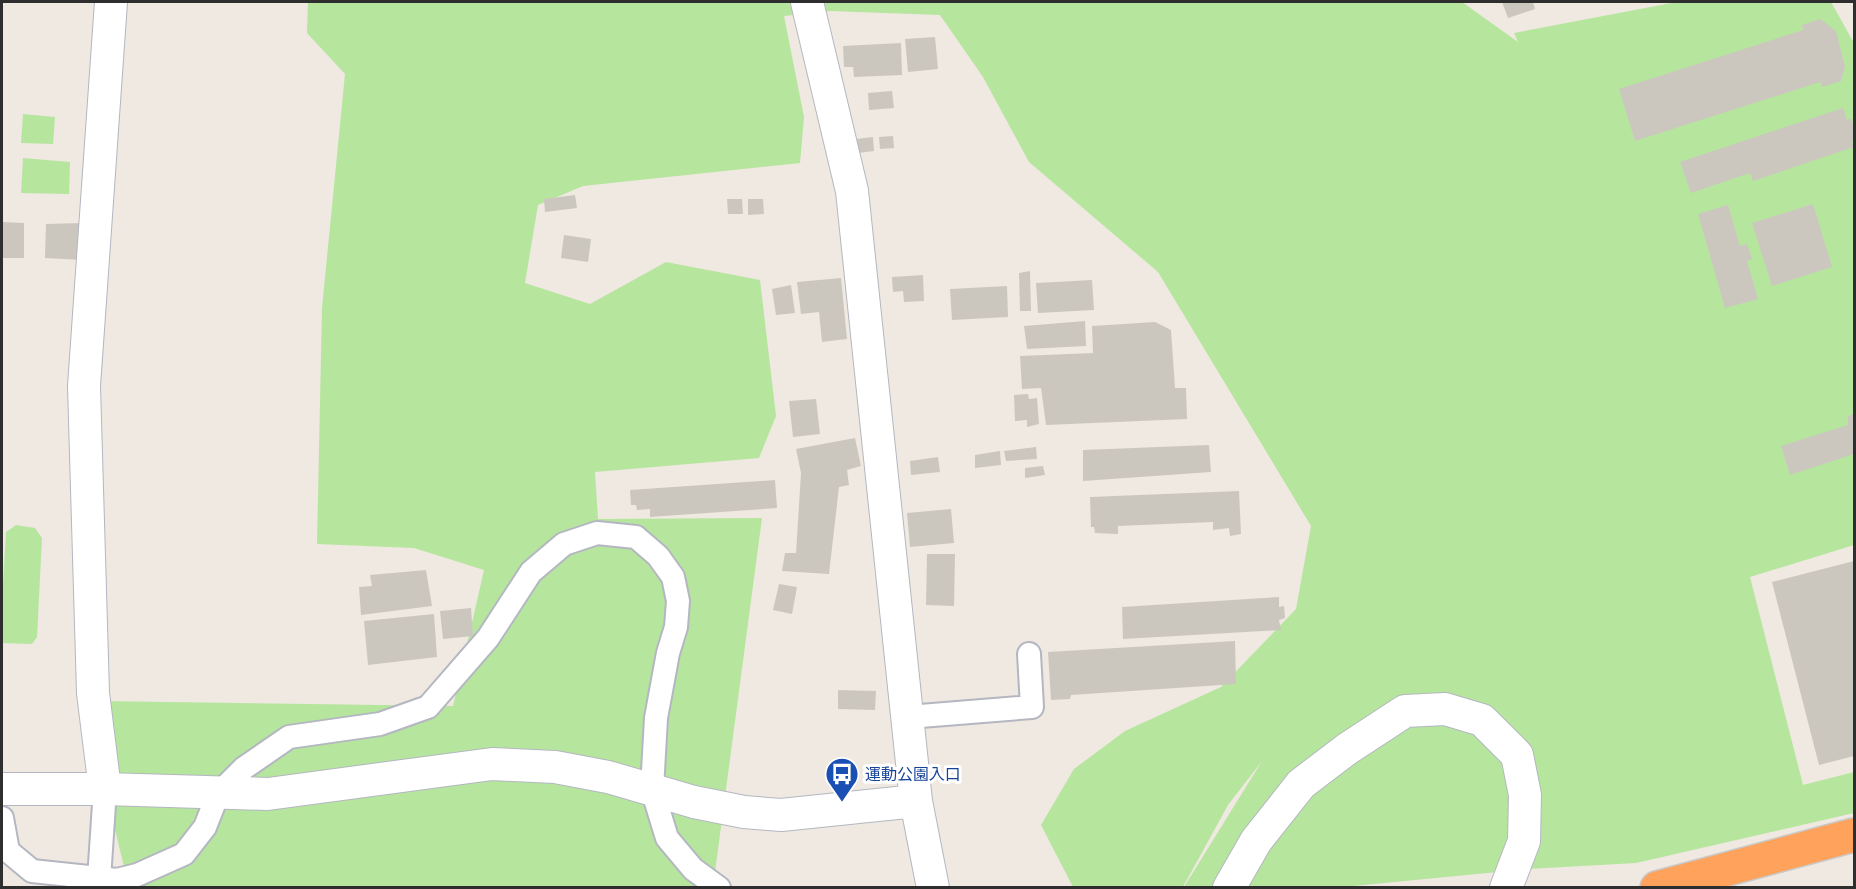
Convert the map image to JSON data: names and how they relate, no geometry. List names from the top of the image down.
{
  "places": {
    "bus stop": ["運動公園入口"]
  }
}
